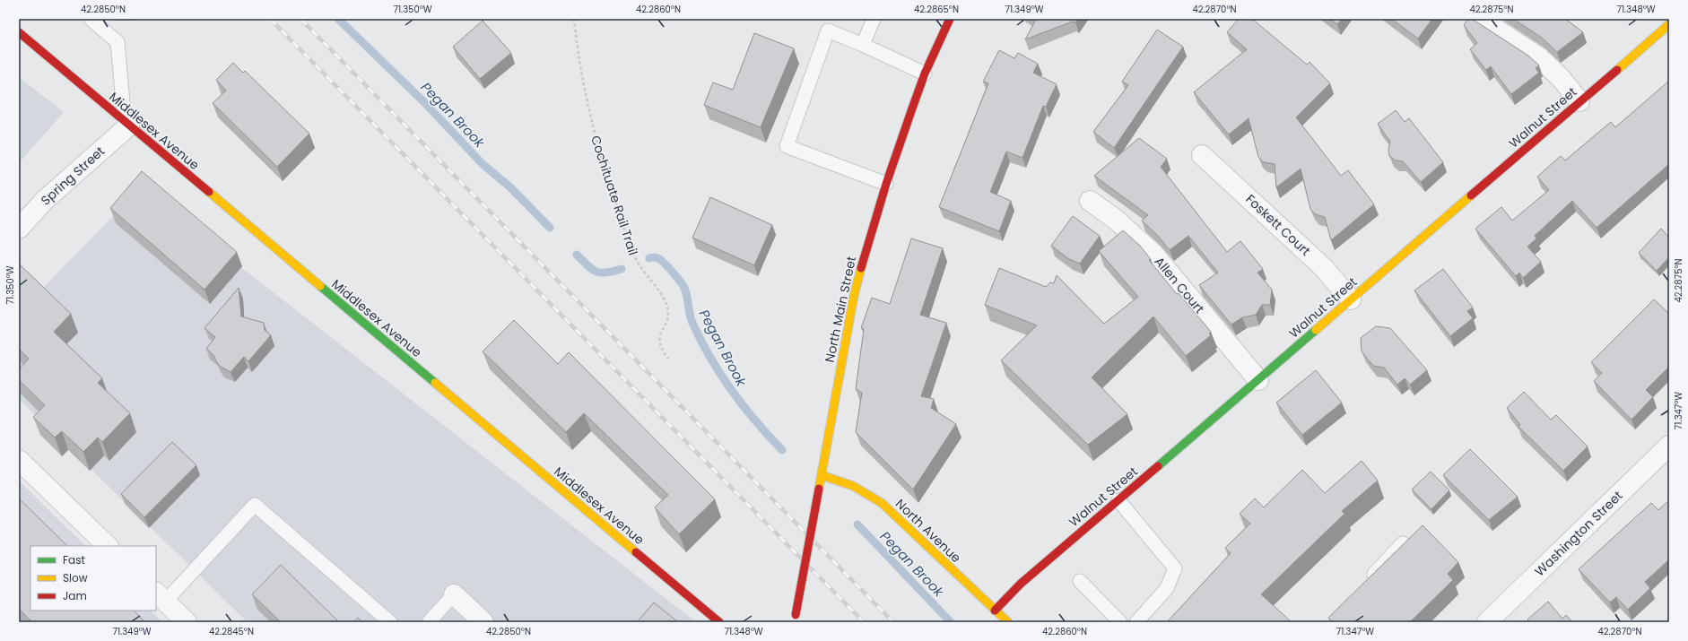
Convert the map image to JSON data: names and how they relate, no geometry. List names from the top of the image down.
{
  "streets": {
    "street": [
      "Walnut Street",
      "Middlesex Avenue",
      "Spring Street",
      "Foskett Court",
      "Allen Court",
      "North Main Street",
      "North Avenue",
      "Washington Street"
    ],
    "path": ["Cochituate Rail Trail"]
  },
  "crossings": [
    ["Walnut Street", "Foskett Court"],
    ["Walnut Street", "Allen Court"],
    ["Walnut Street", "North Avenue"],
    ["Middlesex Avenue", "Spring Street"],
    ["North Main Street", "North Avenue"]
  ],
  "water": ["Pegan Brook"],
  "legend": ["Fast", "Slow", "Jam"],
  "coordinates": [
    "42.2850°N",
    "71.350°W",
    "42.2860°N",
    "42.2865°N",
    "71.349°W",
    "42.2870°N",
    "42.2875°N",
    "71.348°W",
    "71.347°W",
    "42.2845°N"
  ]
}
